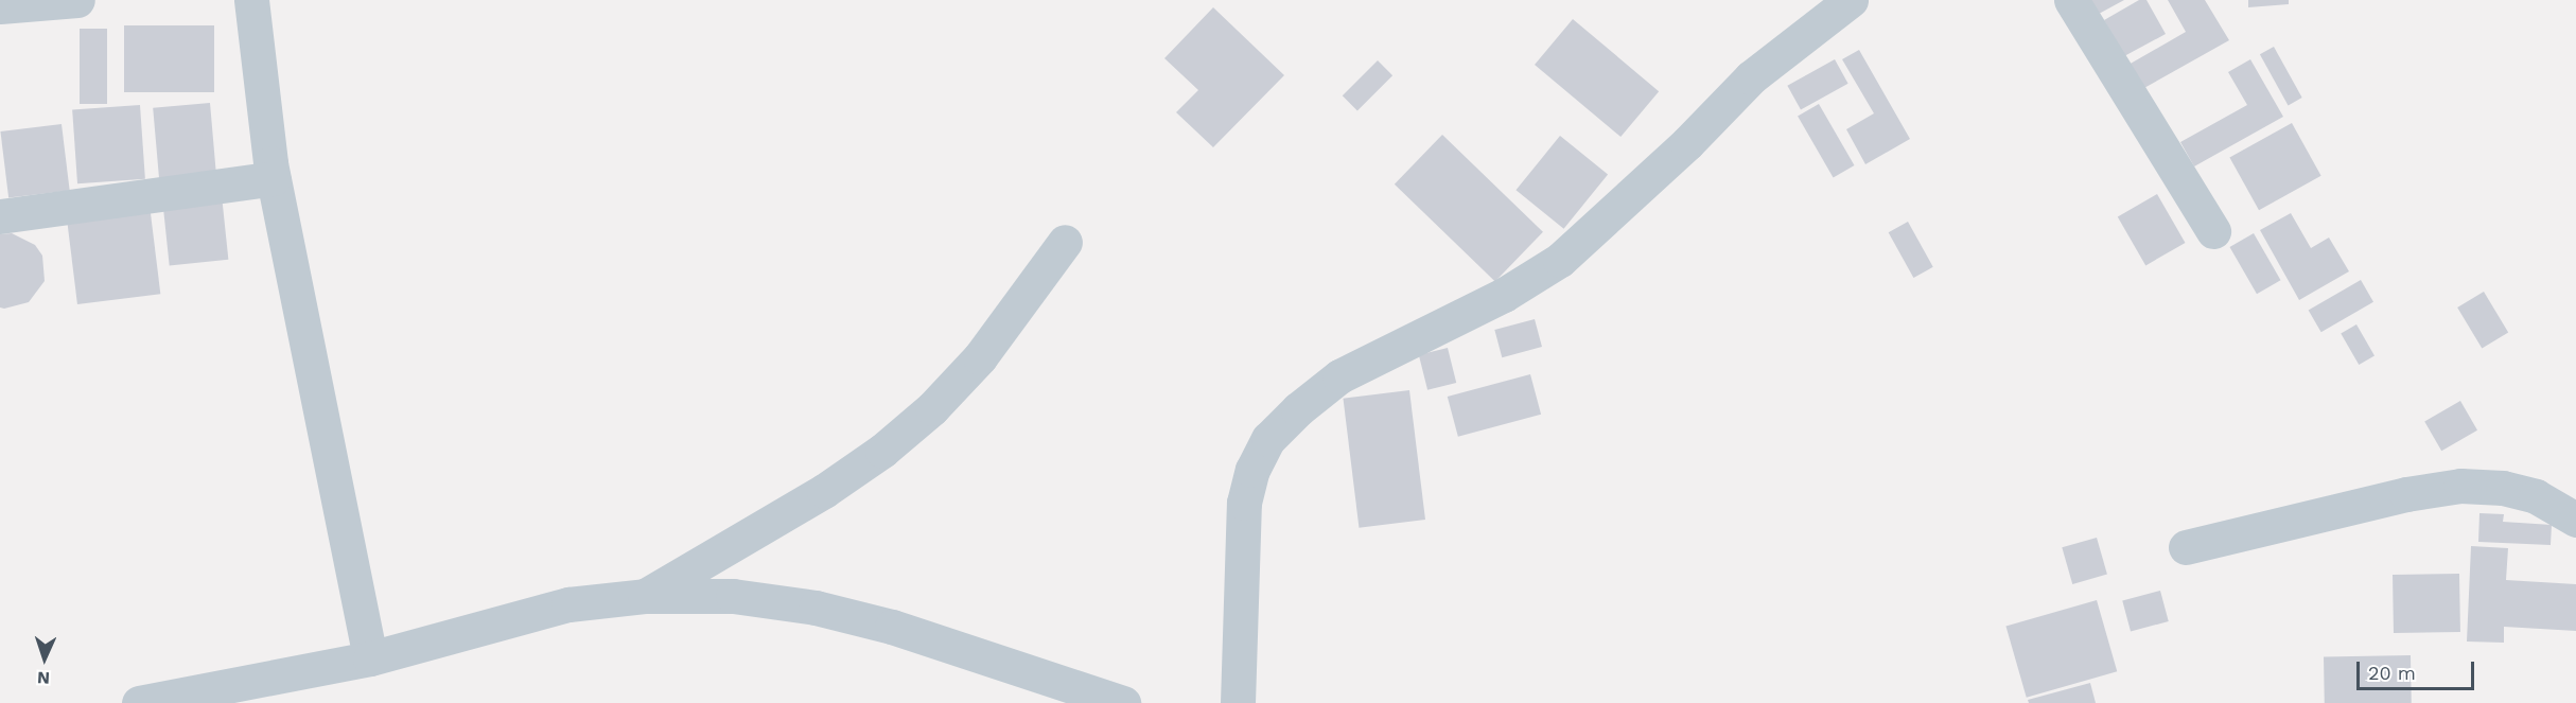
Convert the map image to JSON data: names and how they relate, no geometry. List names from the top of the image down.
{
  "scale_bar": "20 m",
  "north": "bottom"
}
